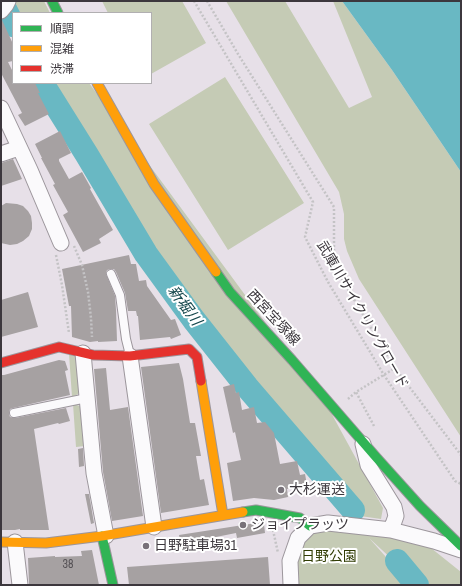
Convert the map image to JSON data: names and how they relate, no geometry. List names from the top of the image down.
{
  "streets": {
    "street": ["西宮宝塚線"],
    "path": ["武庫川サイクリングロード"]
  },
  "water": ["新堀川"],
  "parks": ["日野公園"],
  "places": ["大杉運送", "ジョイプラッツ", "日野駐車場31"],
  "house_numbers": ["38"],
  "legend": ["順調", "混雑", "渋滞"]
}
